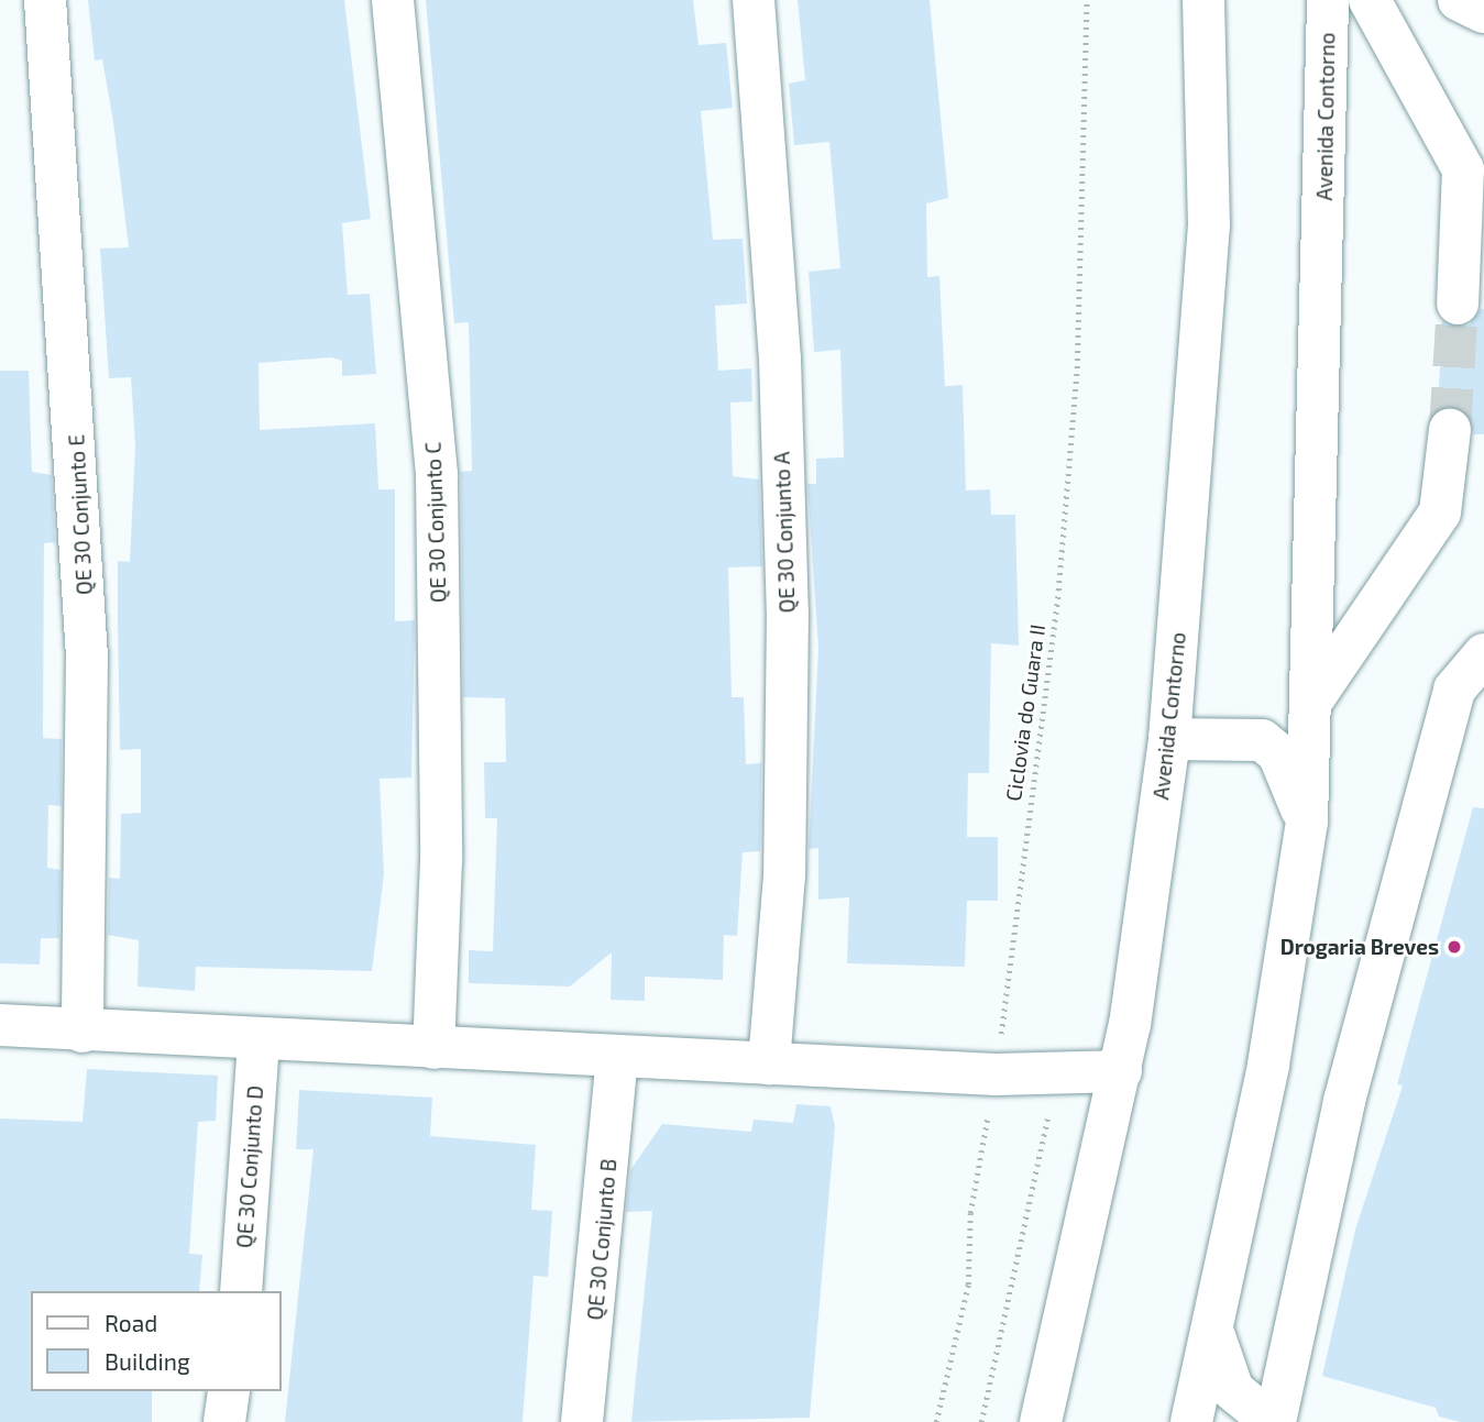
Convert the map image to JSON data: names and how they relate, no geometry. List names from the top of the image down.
{
  "streets": {
    "street": [
      "Avenida Contorno",
      "QE 30 Conjunto E",
      "QE 30 Conjunto C",
      "QE 30 Conjunto A",
      "QE 30 Conjunto D",
      "QE 30 Conjunto B"
    ],
    "path": ["Ciclovia do Guara II"]
  },
  "places": ["Drogaria Breves"],
  "legend": ["Road", "Building"]
}
